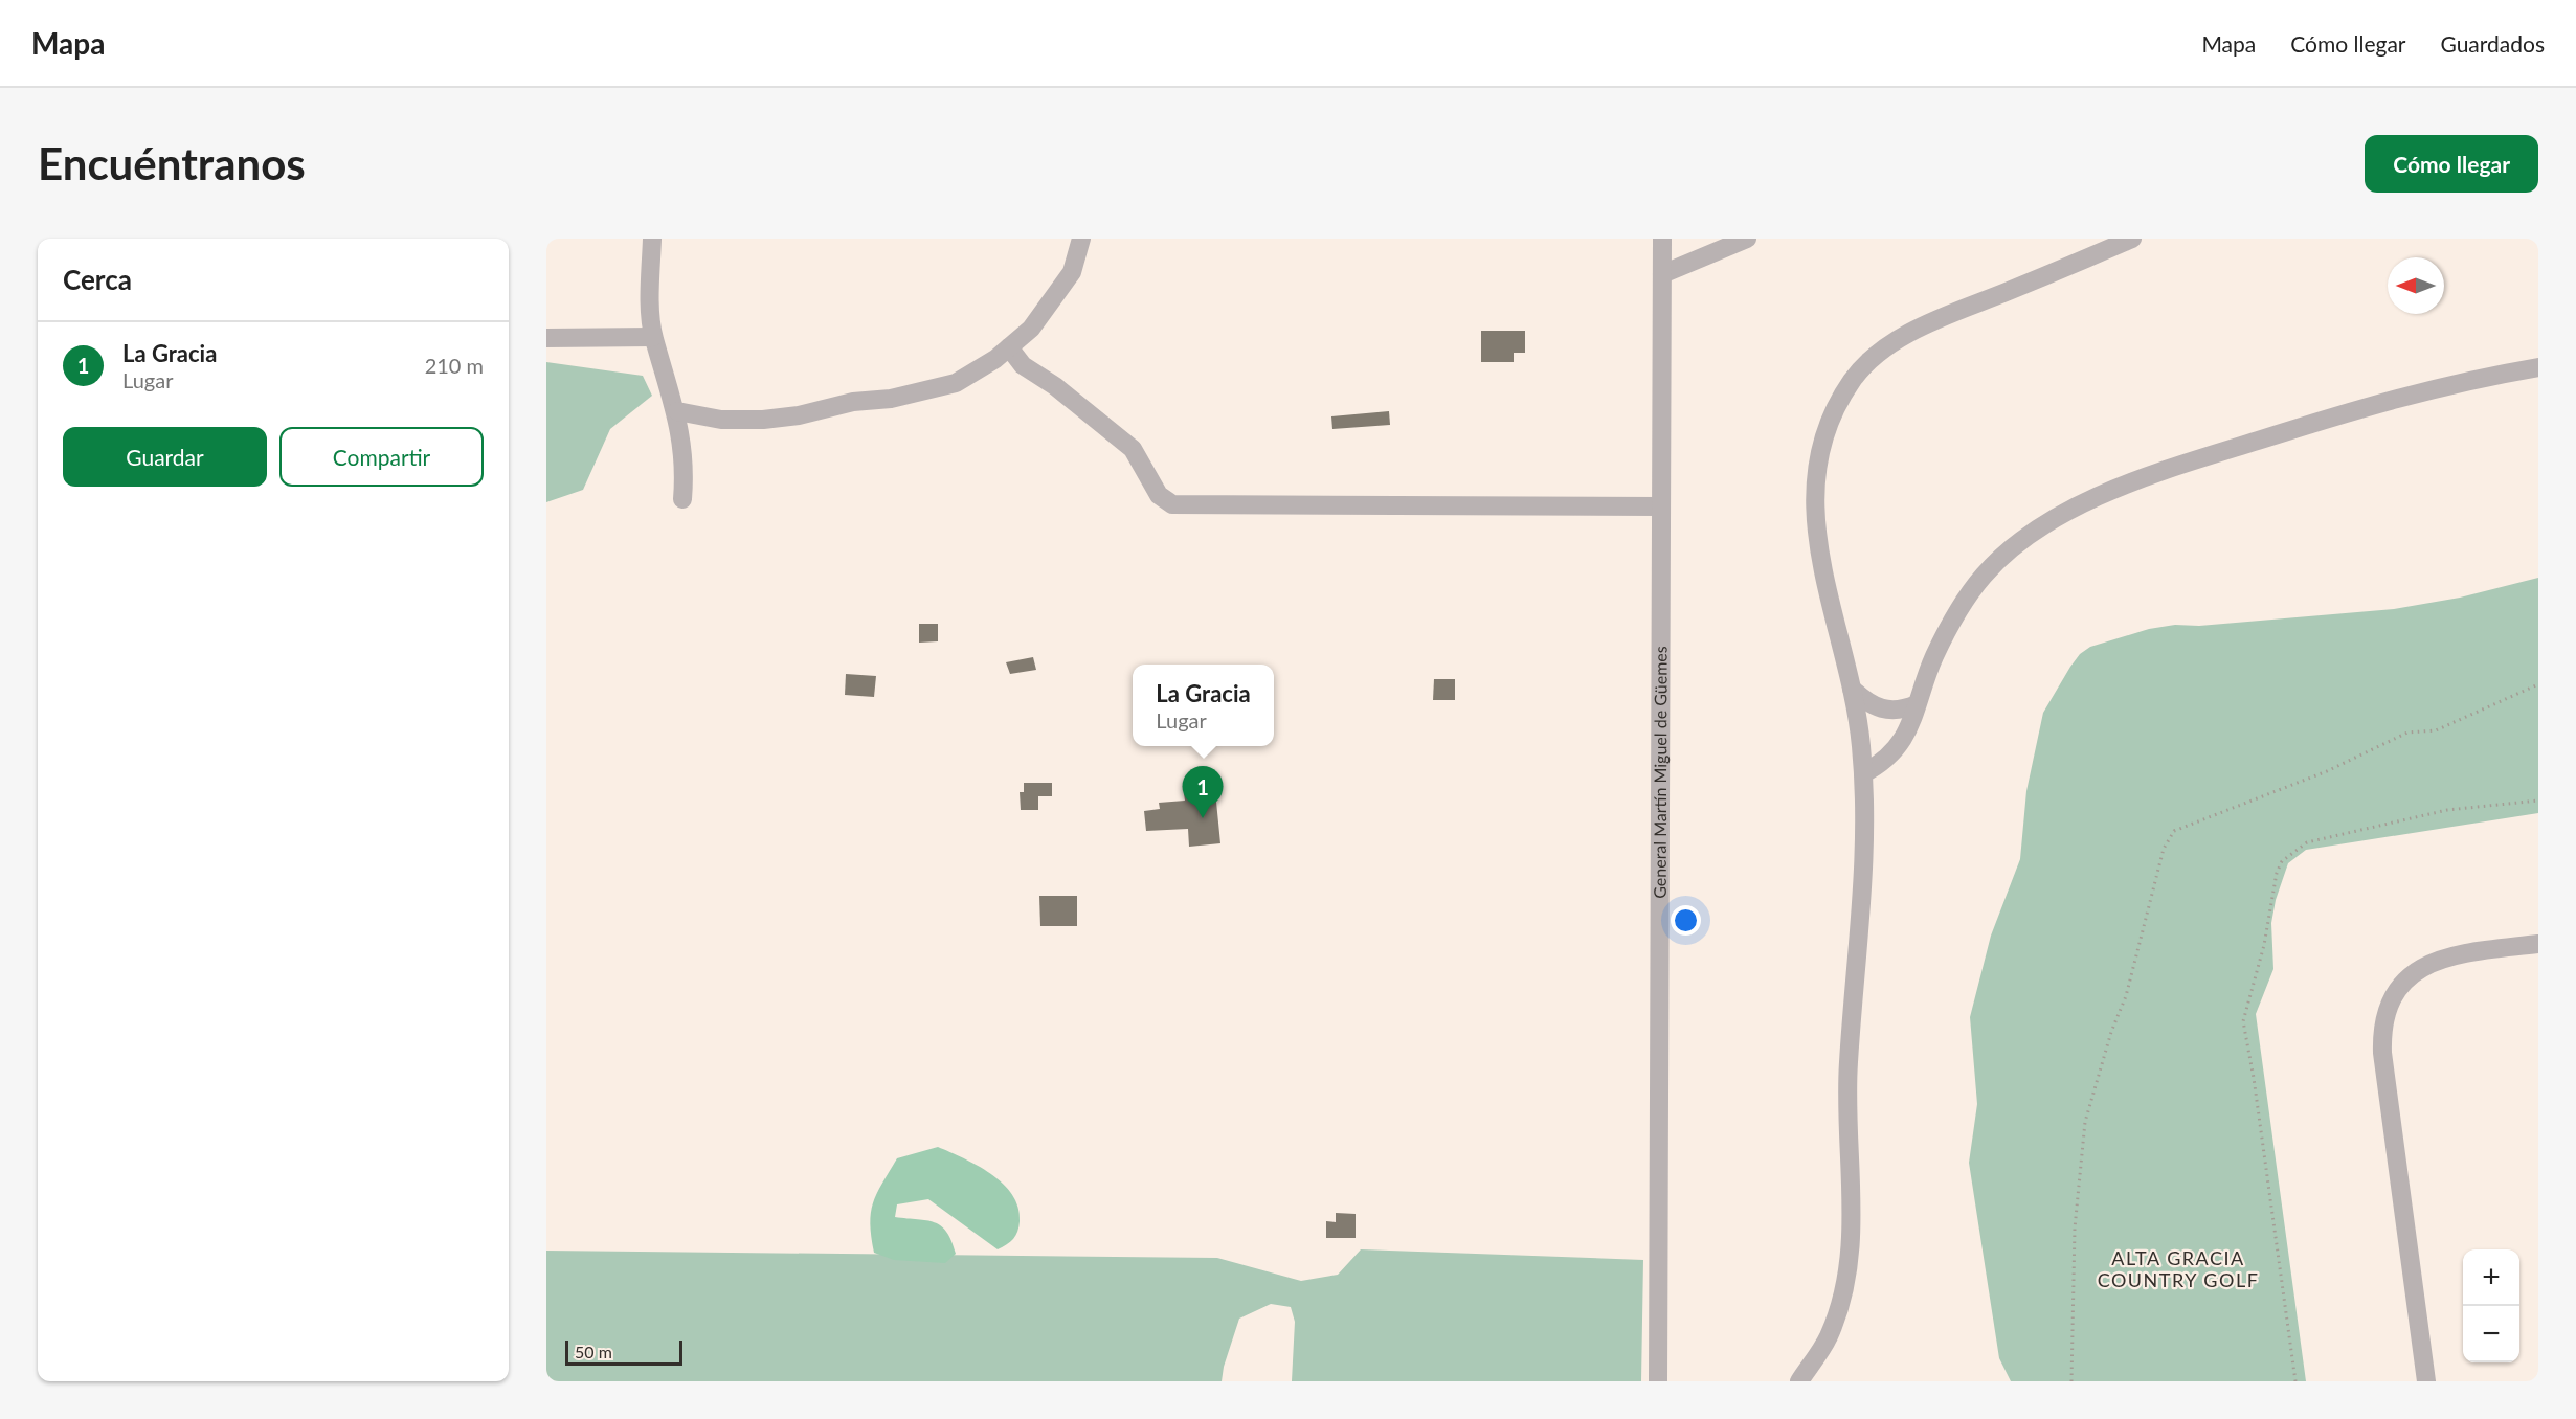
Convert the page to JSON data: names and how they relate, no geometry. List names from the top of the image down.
{
  "streets": {
    "street": ["General Martín Miguel de Güemes"]
  },
  "districts": ["ALTA GRACIA COUNTRY GOLF"],
  "scale_bar": "50 m",
  "north": "left",
  "page": {
    "header": "Mapa",
    "nav": ["Mapa", "Cómo llegar", "Guardados"],
    "buttons": [
      "Cómo llegar",
      ["Guardar", "Compartir"]
    ],
    "title": "Encuéntranos",
    "heading": "Cerca",
    "list": [
      {
        "mark": "1",
        "name": "La Gracia",
        "note": "Lugar",
        "value": "210 m"
      }
    ],
    "popup": ["La Gracia", "Lugar"],
    "pins": "1",
    "map_buttons": ["+", "−"],
    "scale": "50 m"
  }
}
